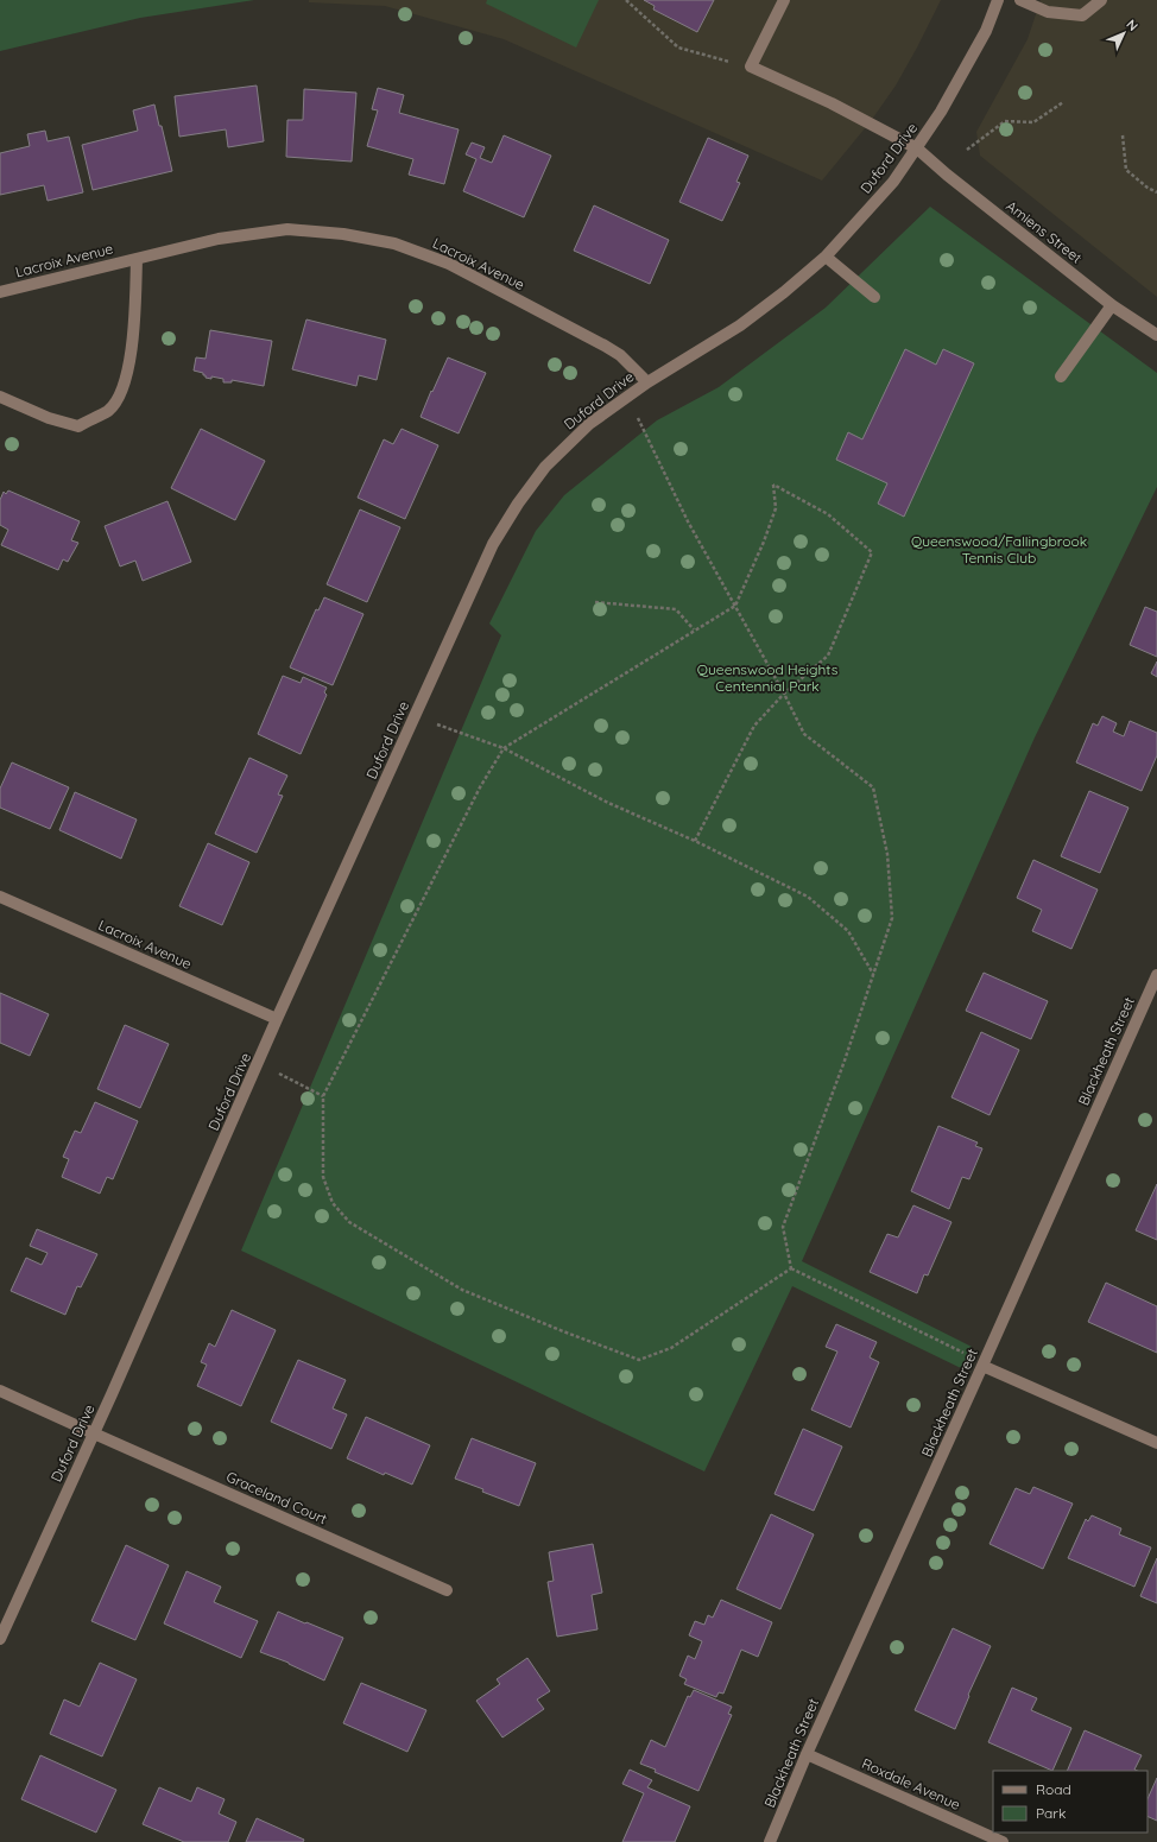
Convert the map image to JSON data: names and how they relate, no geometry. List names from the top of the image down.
{
  "streets": {
    "street": [
      "Duford Drive",
      "Amiens Street",
      "Lacroix Avenue",
      "Blackheath Street",
      "Graceland Court",
      "Roxdale Avenue"
    ]
  },
  "crossings": [
    ["Duford Drive", "Amiens Street"],
    ["Duford Drive", "Lacroix Avenue"],
    ["Duford Drive", "Graceland Court"],
    ["Blackheath Street", "Roxdale Avenue"]
  ],
  "parks": ["Queenswood/Fallingbrook Tennis Club", "Queenswood Heights Centennial Park"],
  "legend": ["Road", "Park"],
  "north": "top right"
}
